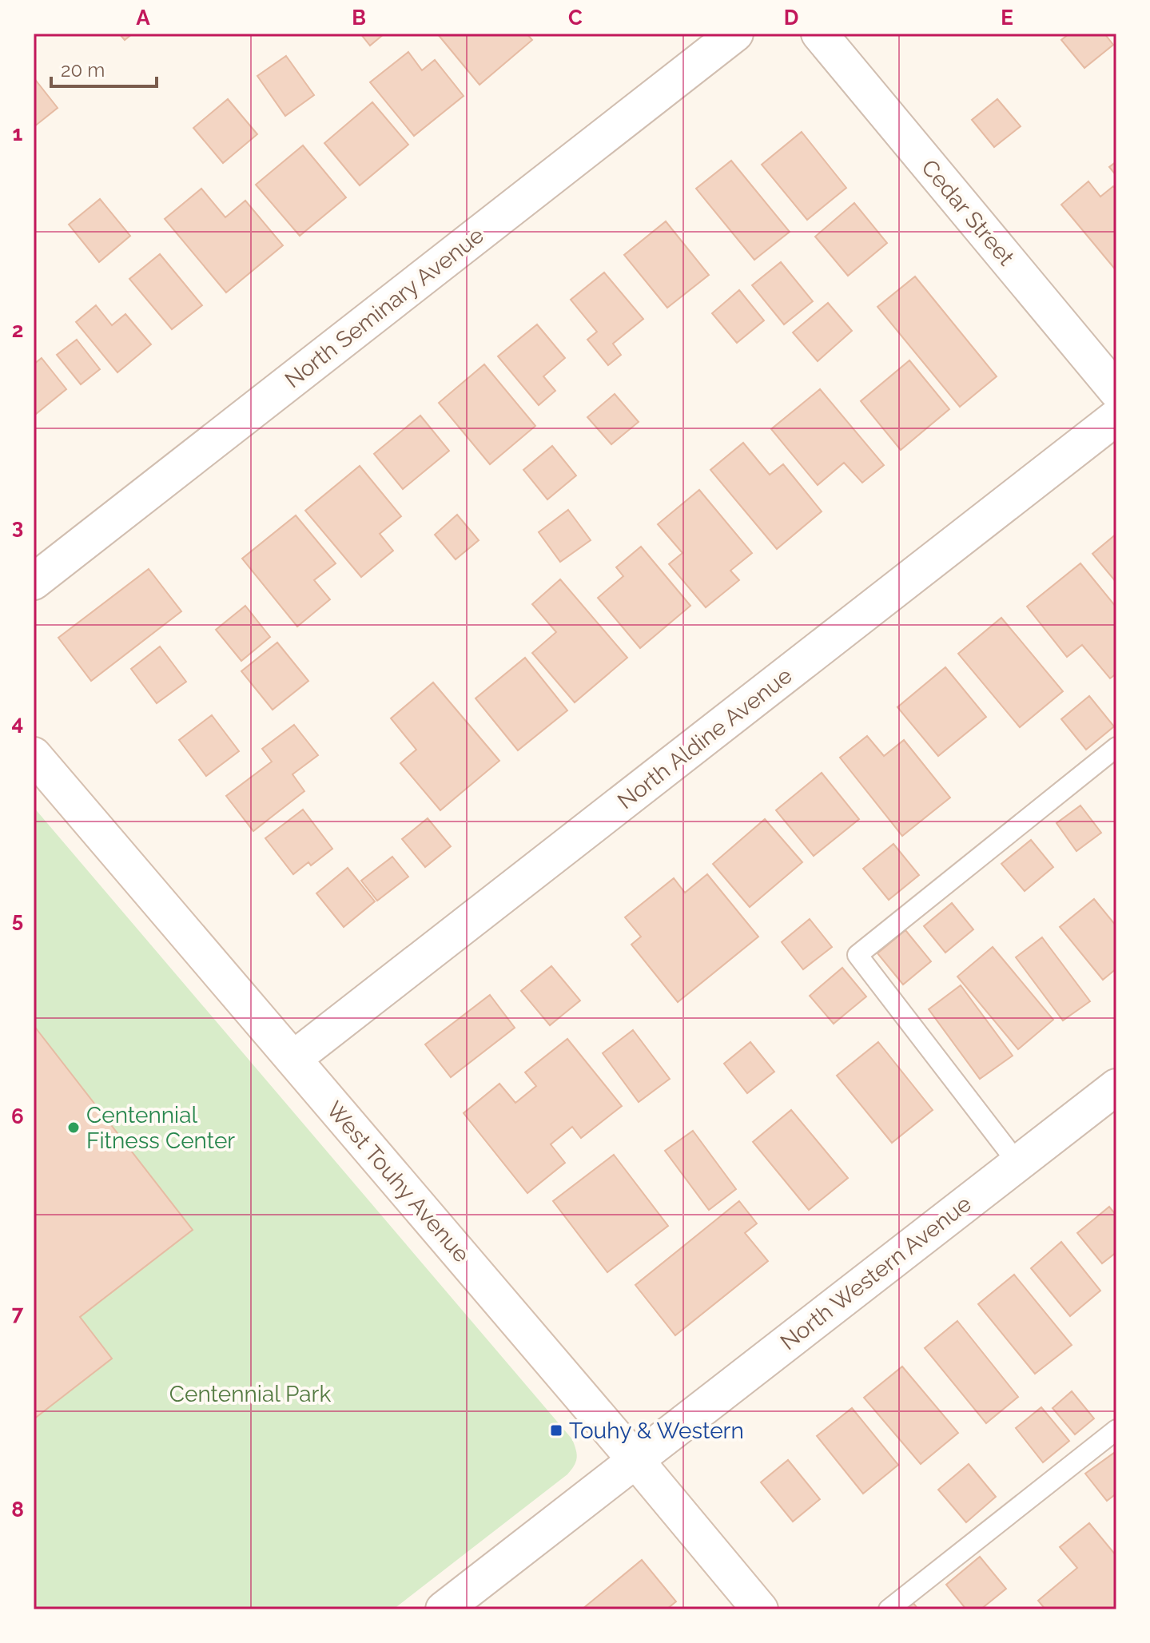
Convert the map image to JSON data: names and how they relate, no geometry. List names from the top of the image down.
{
  "streets": {
    "street": [
      "Cedar Street",
      "North Seminary Avenue",
      "North Aldine Avenue",
      "West Touhy Avenue",
      "North Western Avenue"
    ]
  },
  "crossings": [
    ["North Aldine Avenue", "West Touhy Avenue"],
    ["West Touhy Avenue", "North Western Avenue"]
  ],
  "parks": ["Centennial Park"],
  "places": {
    "other": ["Centennial Fitness Center"],
    "transit": ["Touhy & Western"]
  },
  "scale_bar": "20 m",
  "grid": {
    "columns": [
      "A",
      "B",
      "C",
      "D",
      "E"
    ],
    "rows": [
      "1",
      "2",
      "3",
      "4",
      "5",
      "6",
      "7",
      "8"
    ]
  }
}
